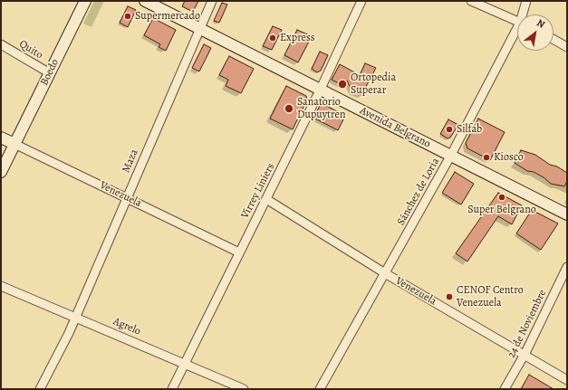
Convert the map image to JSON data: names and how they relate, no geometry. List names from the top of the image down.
{
  "streets": {
    "main road": ["Boedo", "Avenida Belgrano", "Venezuela"],
    "street": [
      "Quito",
      "Maza",
      "Virrey Liniers",
      "Sánchez de Loria",
      "24 de Noviembre",
      "Agrelo"
    ]
  },
  "crossings": [
    ["Quito", "Boedo"],
    ["Boedo", "Venezuela"],
    ["Avenida Belgrano", "Maza"],
    ["Avenida Belgrano", "Virrey Liniers"],
    ["Avenida Belgrano", "Sánchez de Loria"],
    ["Maza", "Venezuela"],
    ["Maza", "Agrelo"],
    ["Virrey Liniers", "Venezuela"],
    ["Virrey Liniers", "Agrelo"],
    ["Sánchez de Loria", "Venezuela"],
    ["Venezuela", "24 de Noviembre"]
  ],
  "places": [
    "Supermercado",
    "Express",
    "Ortopedia Superar",
    "Sanatorio Dupuytren",
    "Silfab",
    "Kiosco",
    "Super Belgrano",
    "CENOF Centro Venezuela"
  ],
  "north": "top right"
}
